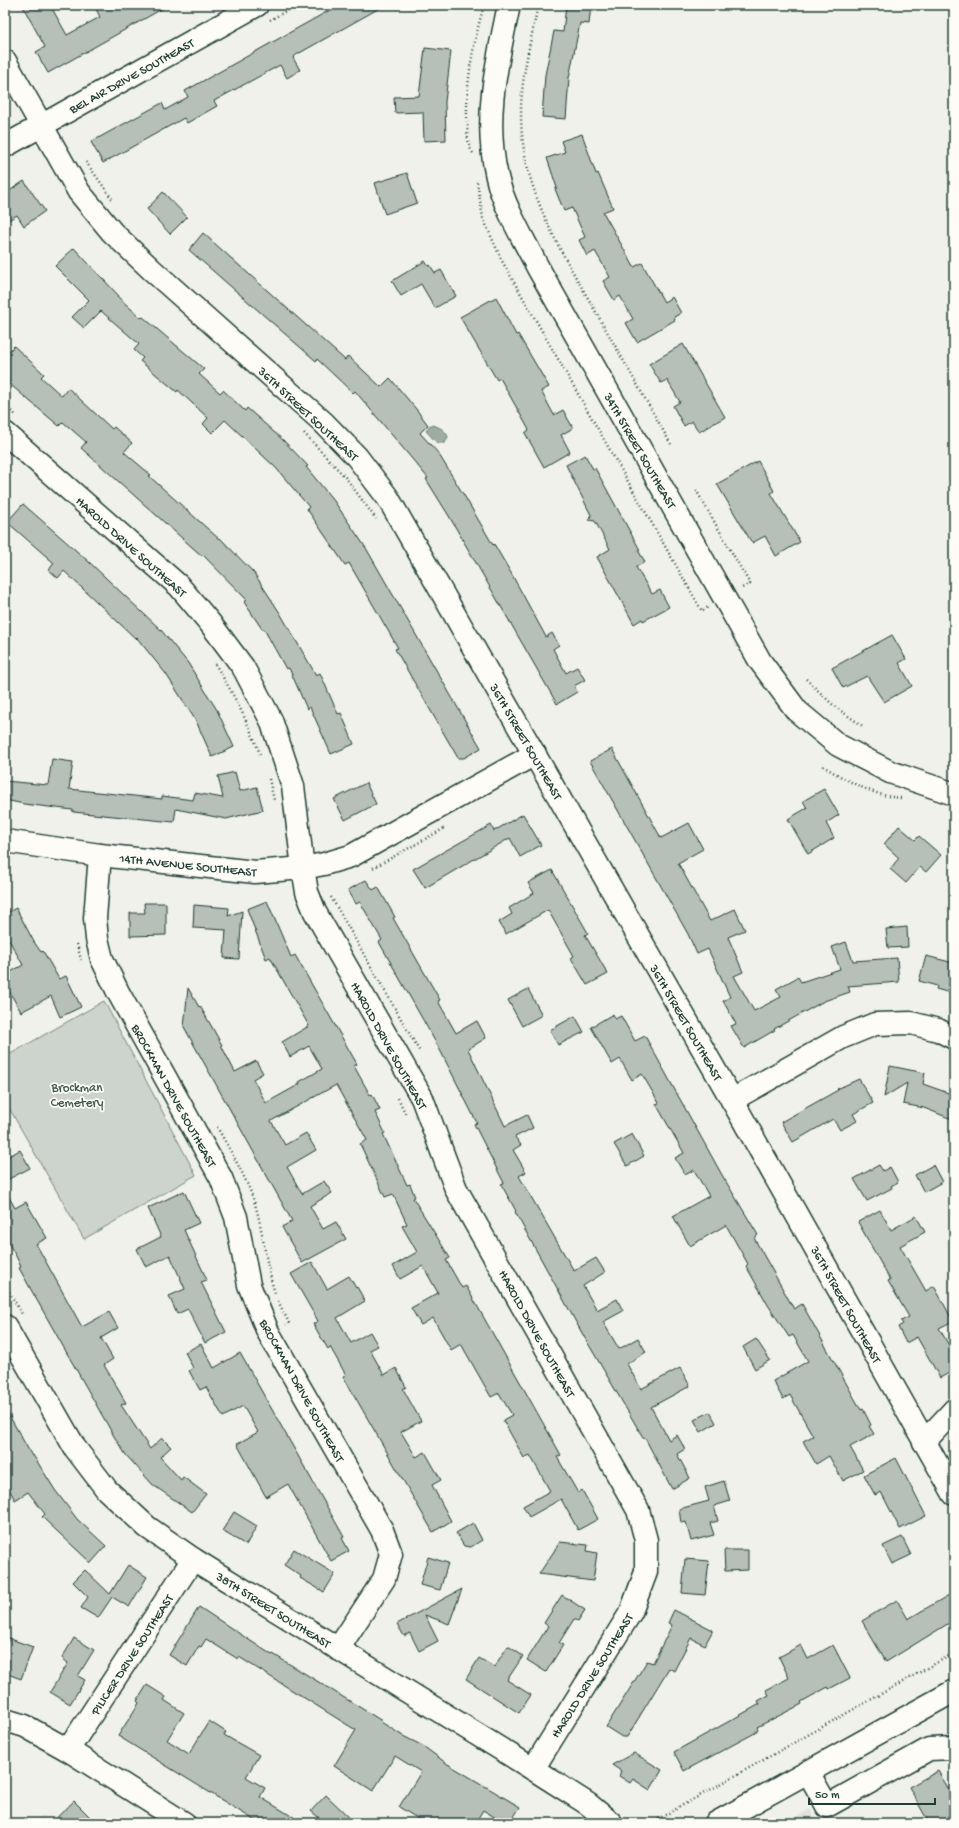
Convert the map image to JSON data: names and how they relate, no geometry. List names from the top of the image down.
{
  "streets": {
    "street": [
      "BEL AIR DRIVE SOUTHEAST",
      "36TH STREET SOUTHEAST",
      "34TH STREET SOUTHEAST",
      "HAROLD DRIVE SOUTHEAST",
      "14TH AVENUE SOUTHEAST",
      "BROCKMAN DRIVE SOUTHEAST",
      "38TH STREET SOUTHEAST",
      "PILICER DRIVE SOUTHEAST"
    ]
  },
  "crossings": [
    ["BEL AIR DRIVE SOUTHEAST", "36TH STREET SOUTHEAST"],
    ["36TH STREET SOUTHEAST", "14TH AVENUE SOUTHEAST"],
    ["HAROLD DRIVE SOUTHEAST", "14TH AVENUE SOUTHEAST"],
    ["HAROLD DRIVE SOUTHEAST", "38TH STREET SOUTHEAST"],
    ["14TH AVENUE SOUTHEAST", "BROCKMAN DRIVE SOUTHEAST"],
    ["BROCKMAN DRIVE SOUTHEAST", "38TH STREET SOUTHEAST"],
    ["38TH STREET SOUTHEAST", "PILICER DRIVE SOUTHEAST"]
  ],
  "parks": ["Brockman Cemetery"],
  "scale_bar": "50 m"
}
